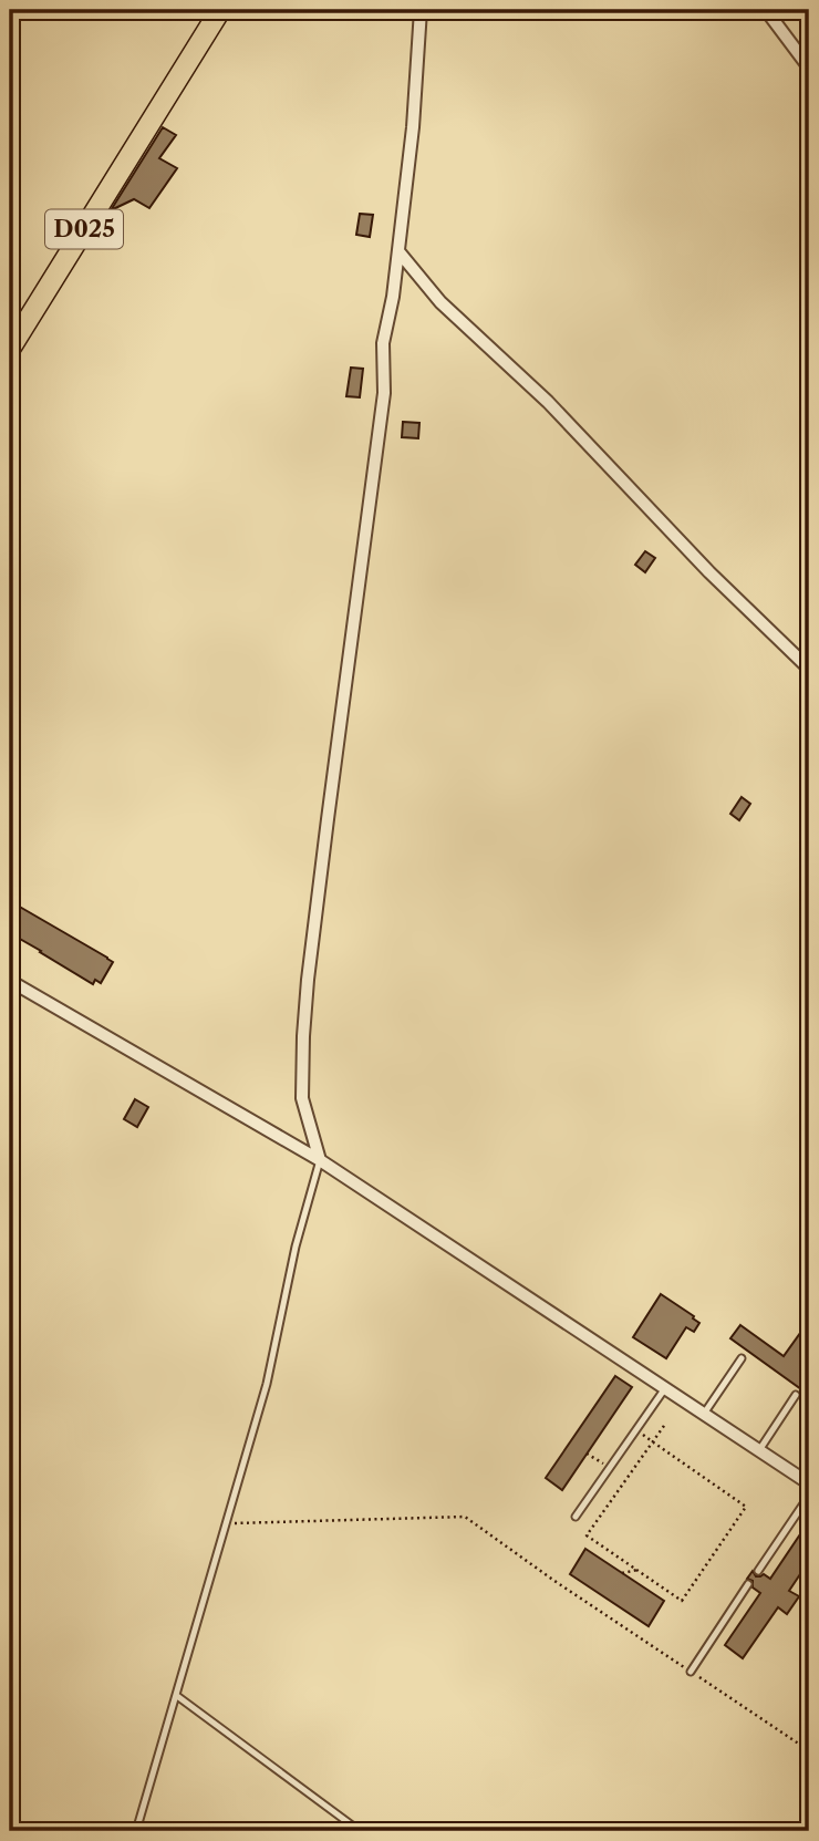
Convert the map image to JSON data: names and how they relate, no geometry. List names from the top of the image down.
{
  "streets": {
    "highway": ["D025"]
  }
}
